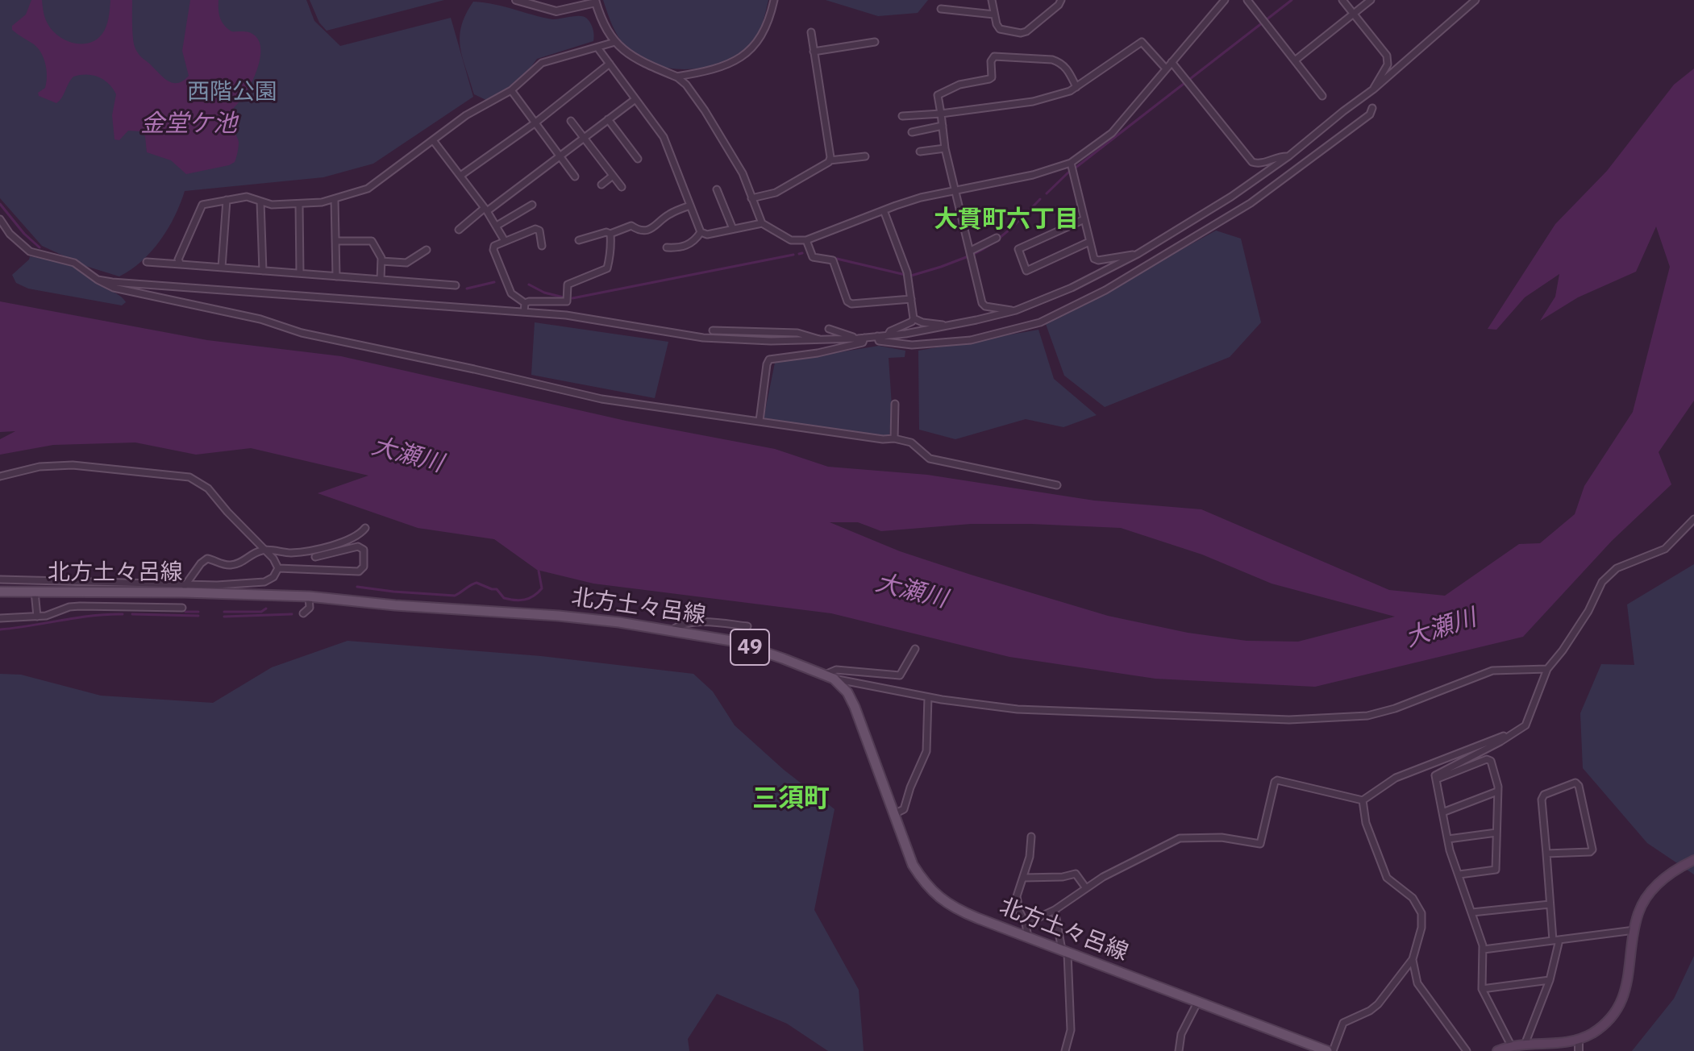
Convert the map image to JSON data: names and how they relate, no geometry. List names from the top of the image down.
{
  "streets": {
    "main road": ["北方土々呂線", "49"]
  },
  "districts": ["大貫町六丁目", "三須町"],
  "water": ["金堂ケ池", "大瀬川"],
  "parks": ["西階公園"]
}
